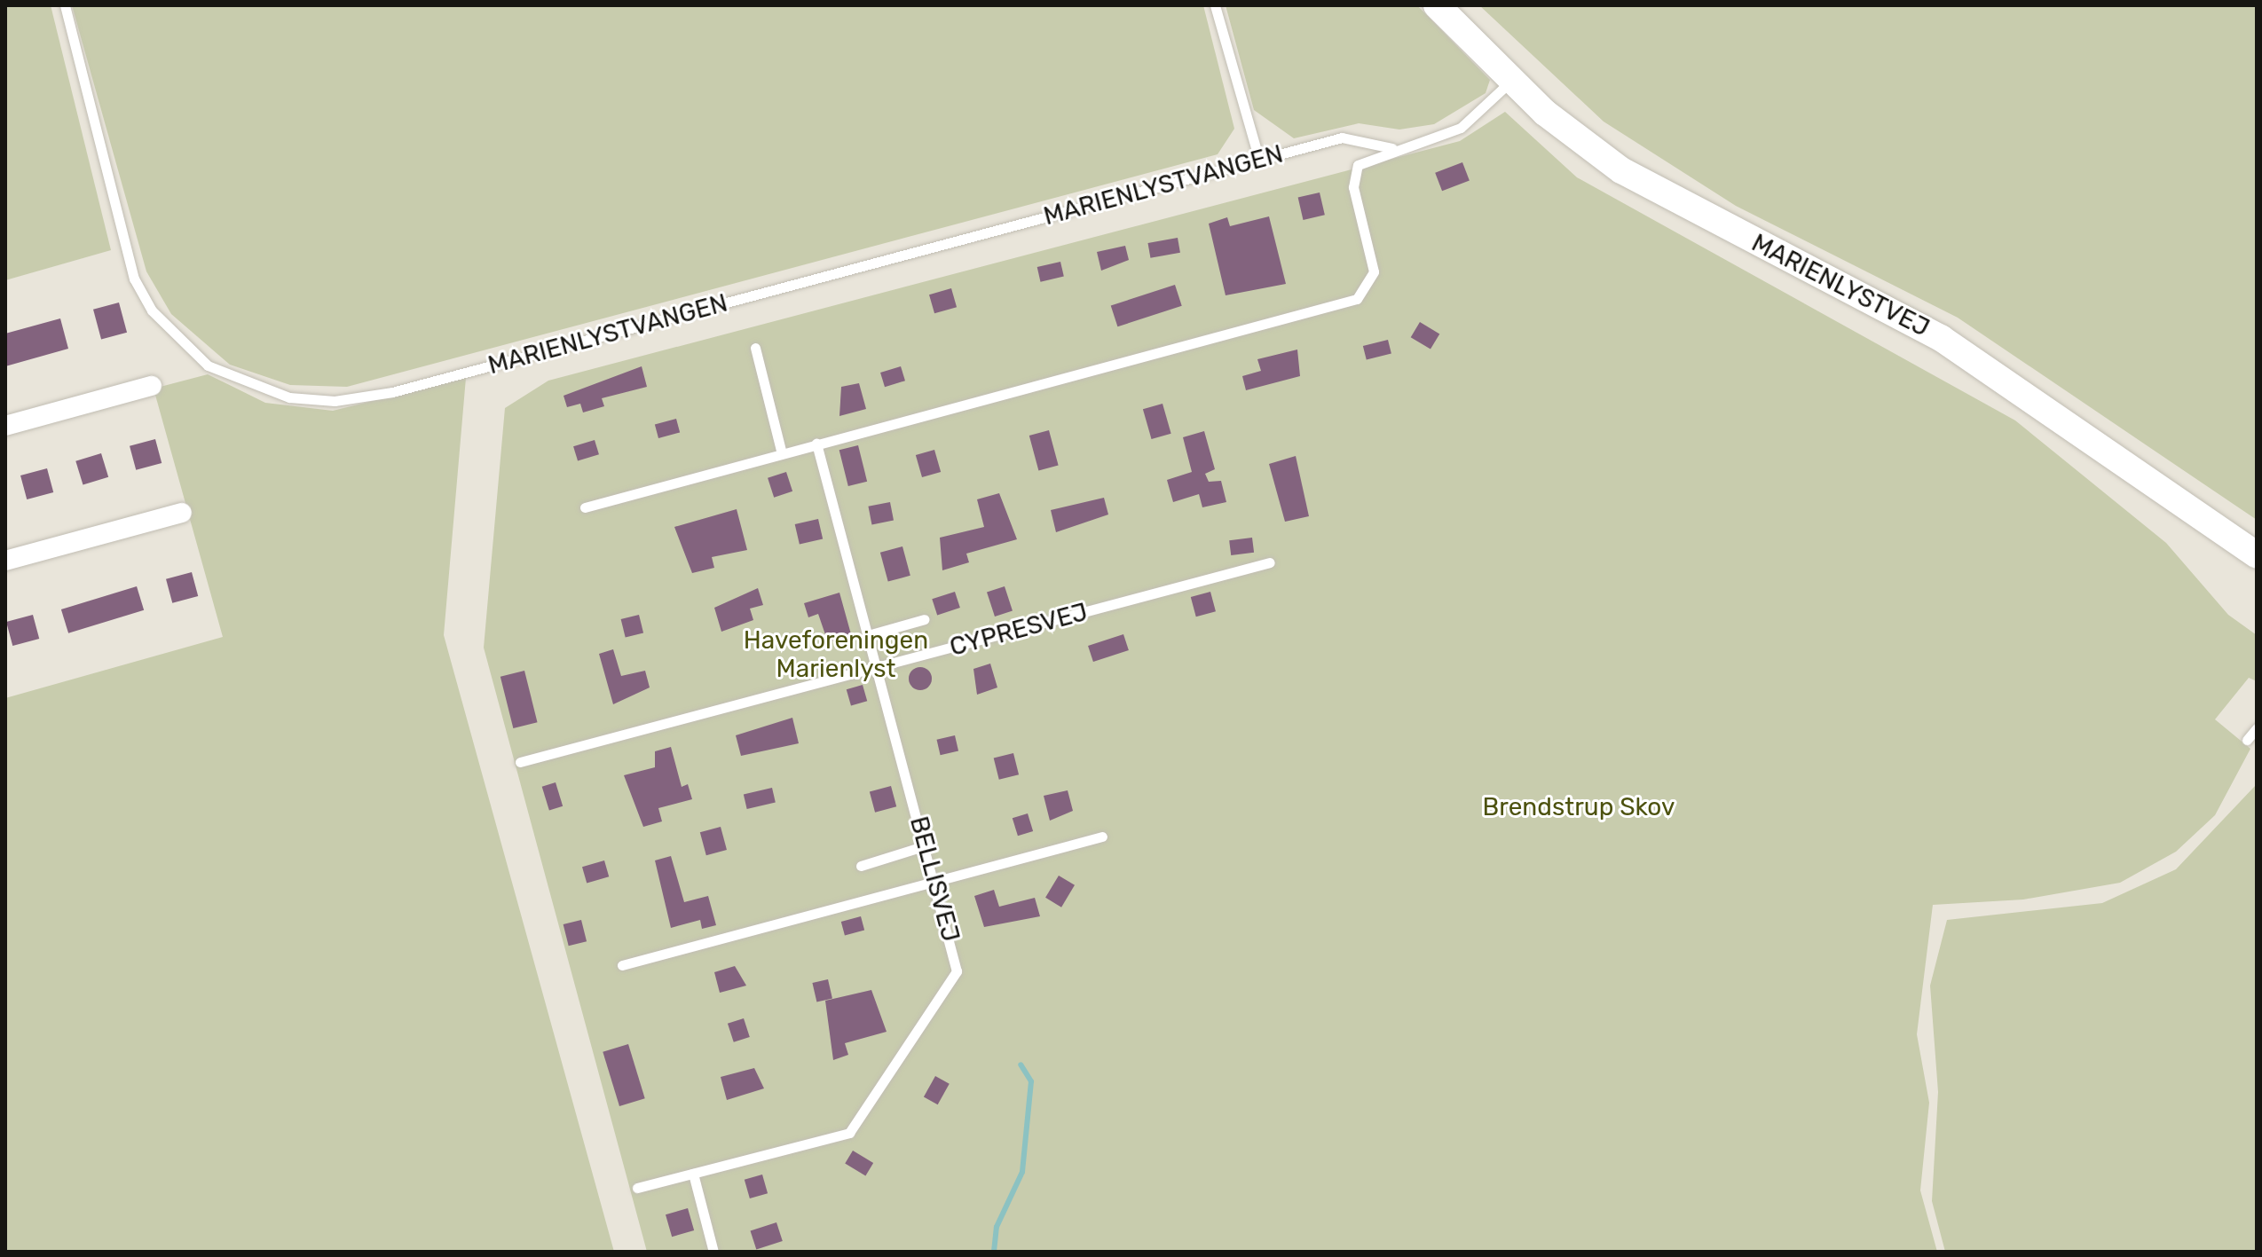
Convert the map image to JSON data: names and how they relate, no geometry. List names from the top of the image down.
{
  "streets": {
    "street": ["MARIENLYSTVEJ"],
    "lane": ["MARIENLYSTVANGEN", "CYPRESVEJ", "BELLISVEJ"]
  },
  "crossings": [
    ["CYPRESVEJ", "BELLISVEJ"]
  ],
  "parks": ["Haveforeningen Marienlyst", "Brendstrup Skov"]
}
